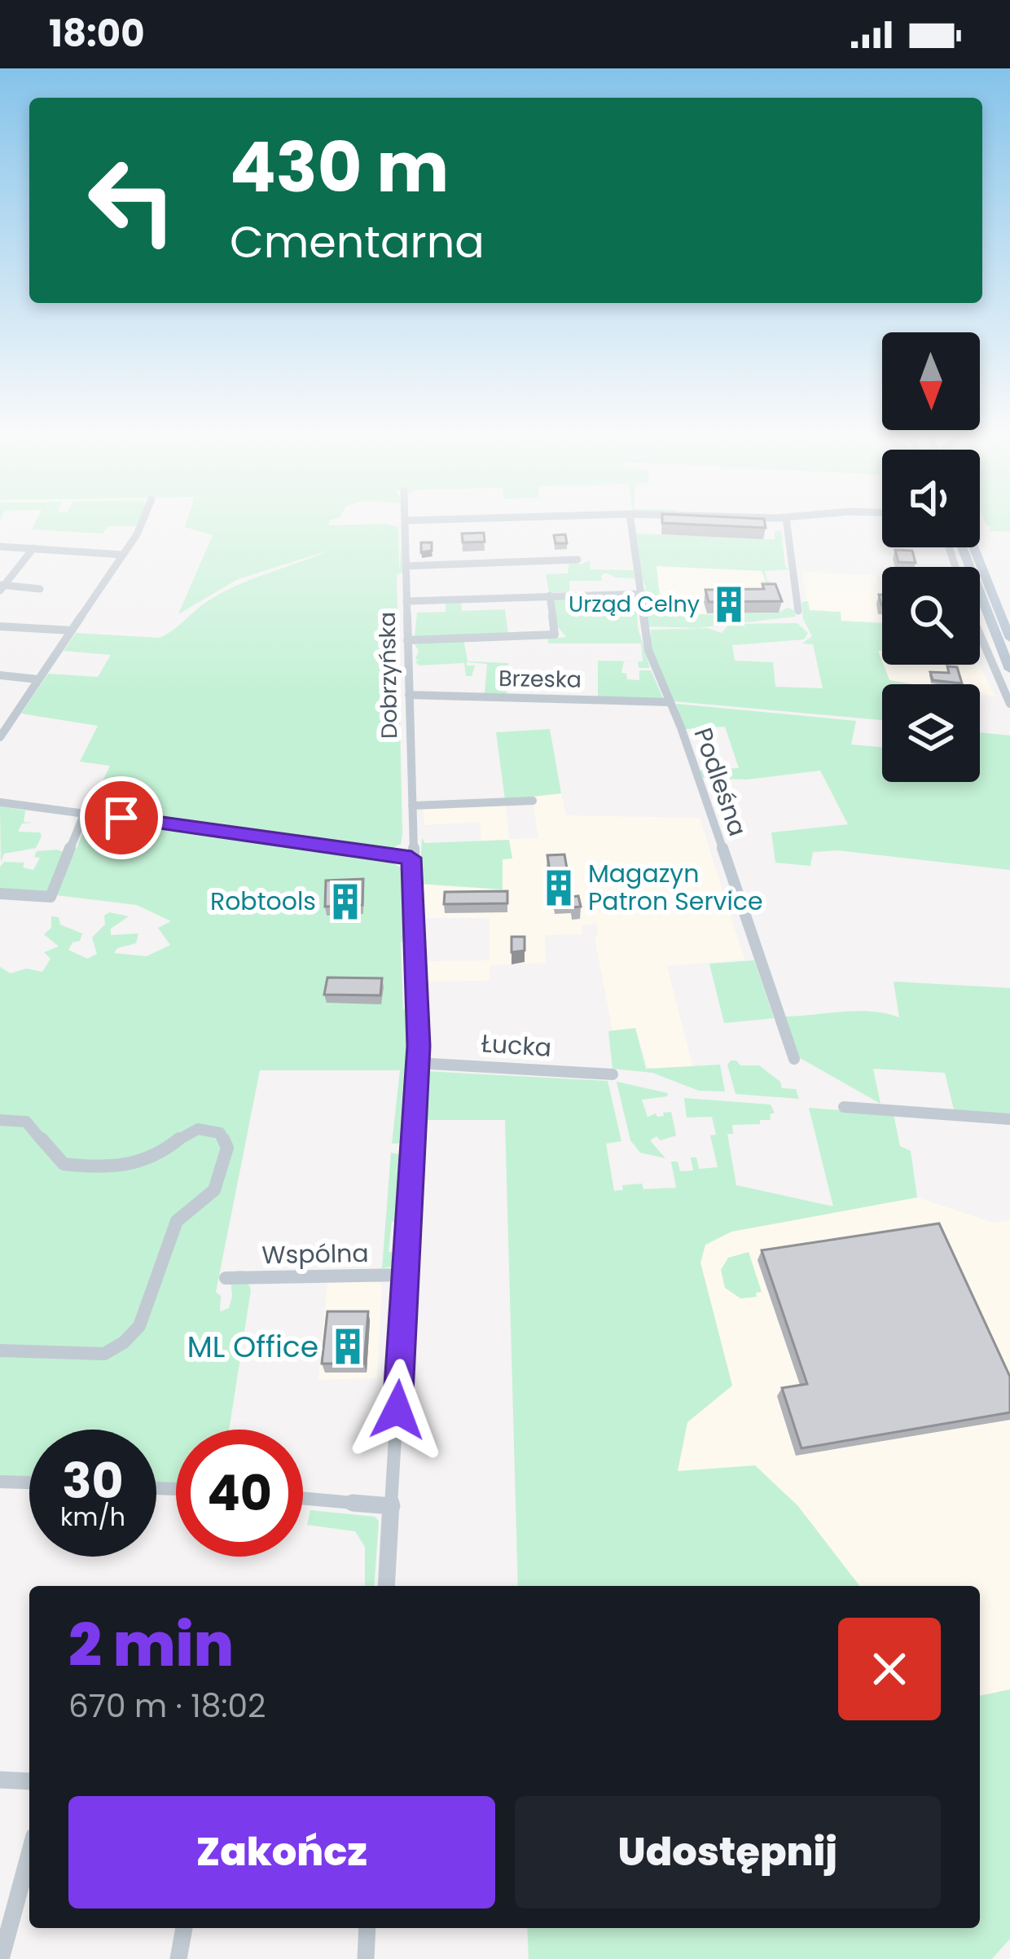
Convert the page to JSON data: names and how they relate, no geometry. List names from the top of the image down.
{
  "streets": {
    "street": [
      "Dobrzyńska",
      "Brzeska",
      "Podleśna",
      "Łucka",
      "Wspólna"
    ]
  },
  "crossings": [
    ["Dobrzyńska", "Brzeska"],
    ["Dobrzyńska", "Łucka"],
    ["Dobrzyńska", "Wspólna"],
    ["Brzeska", "Podleśna"]
  ],
  "places": {
    "building": [
      "Urząd Celny",
      "Magazyn Patron Service",
      "Robtools",
      "ML Office"
    ]
  },
  "north": "bottom",
  "page": {
    "status": "18:00",
    "turn": ["430 m", "Cmentarna"],
    "speed": "30 km/h",
    "limit": "40",
    "heading": ["2 min", "670 m · 18:02"],
    "buttons": ["Zakończ", "Udostępnij"]
  }
}
